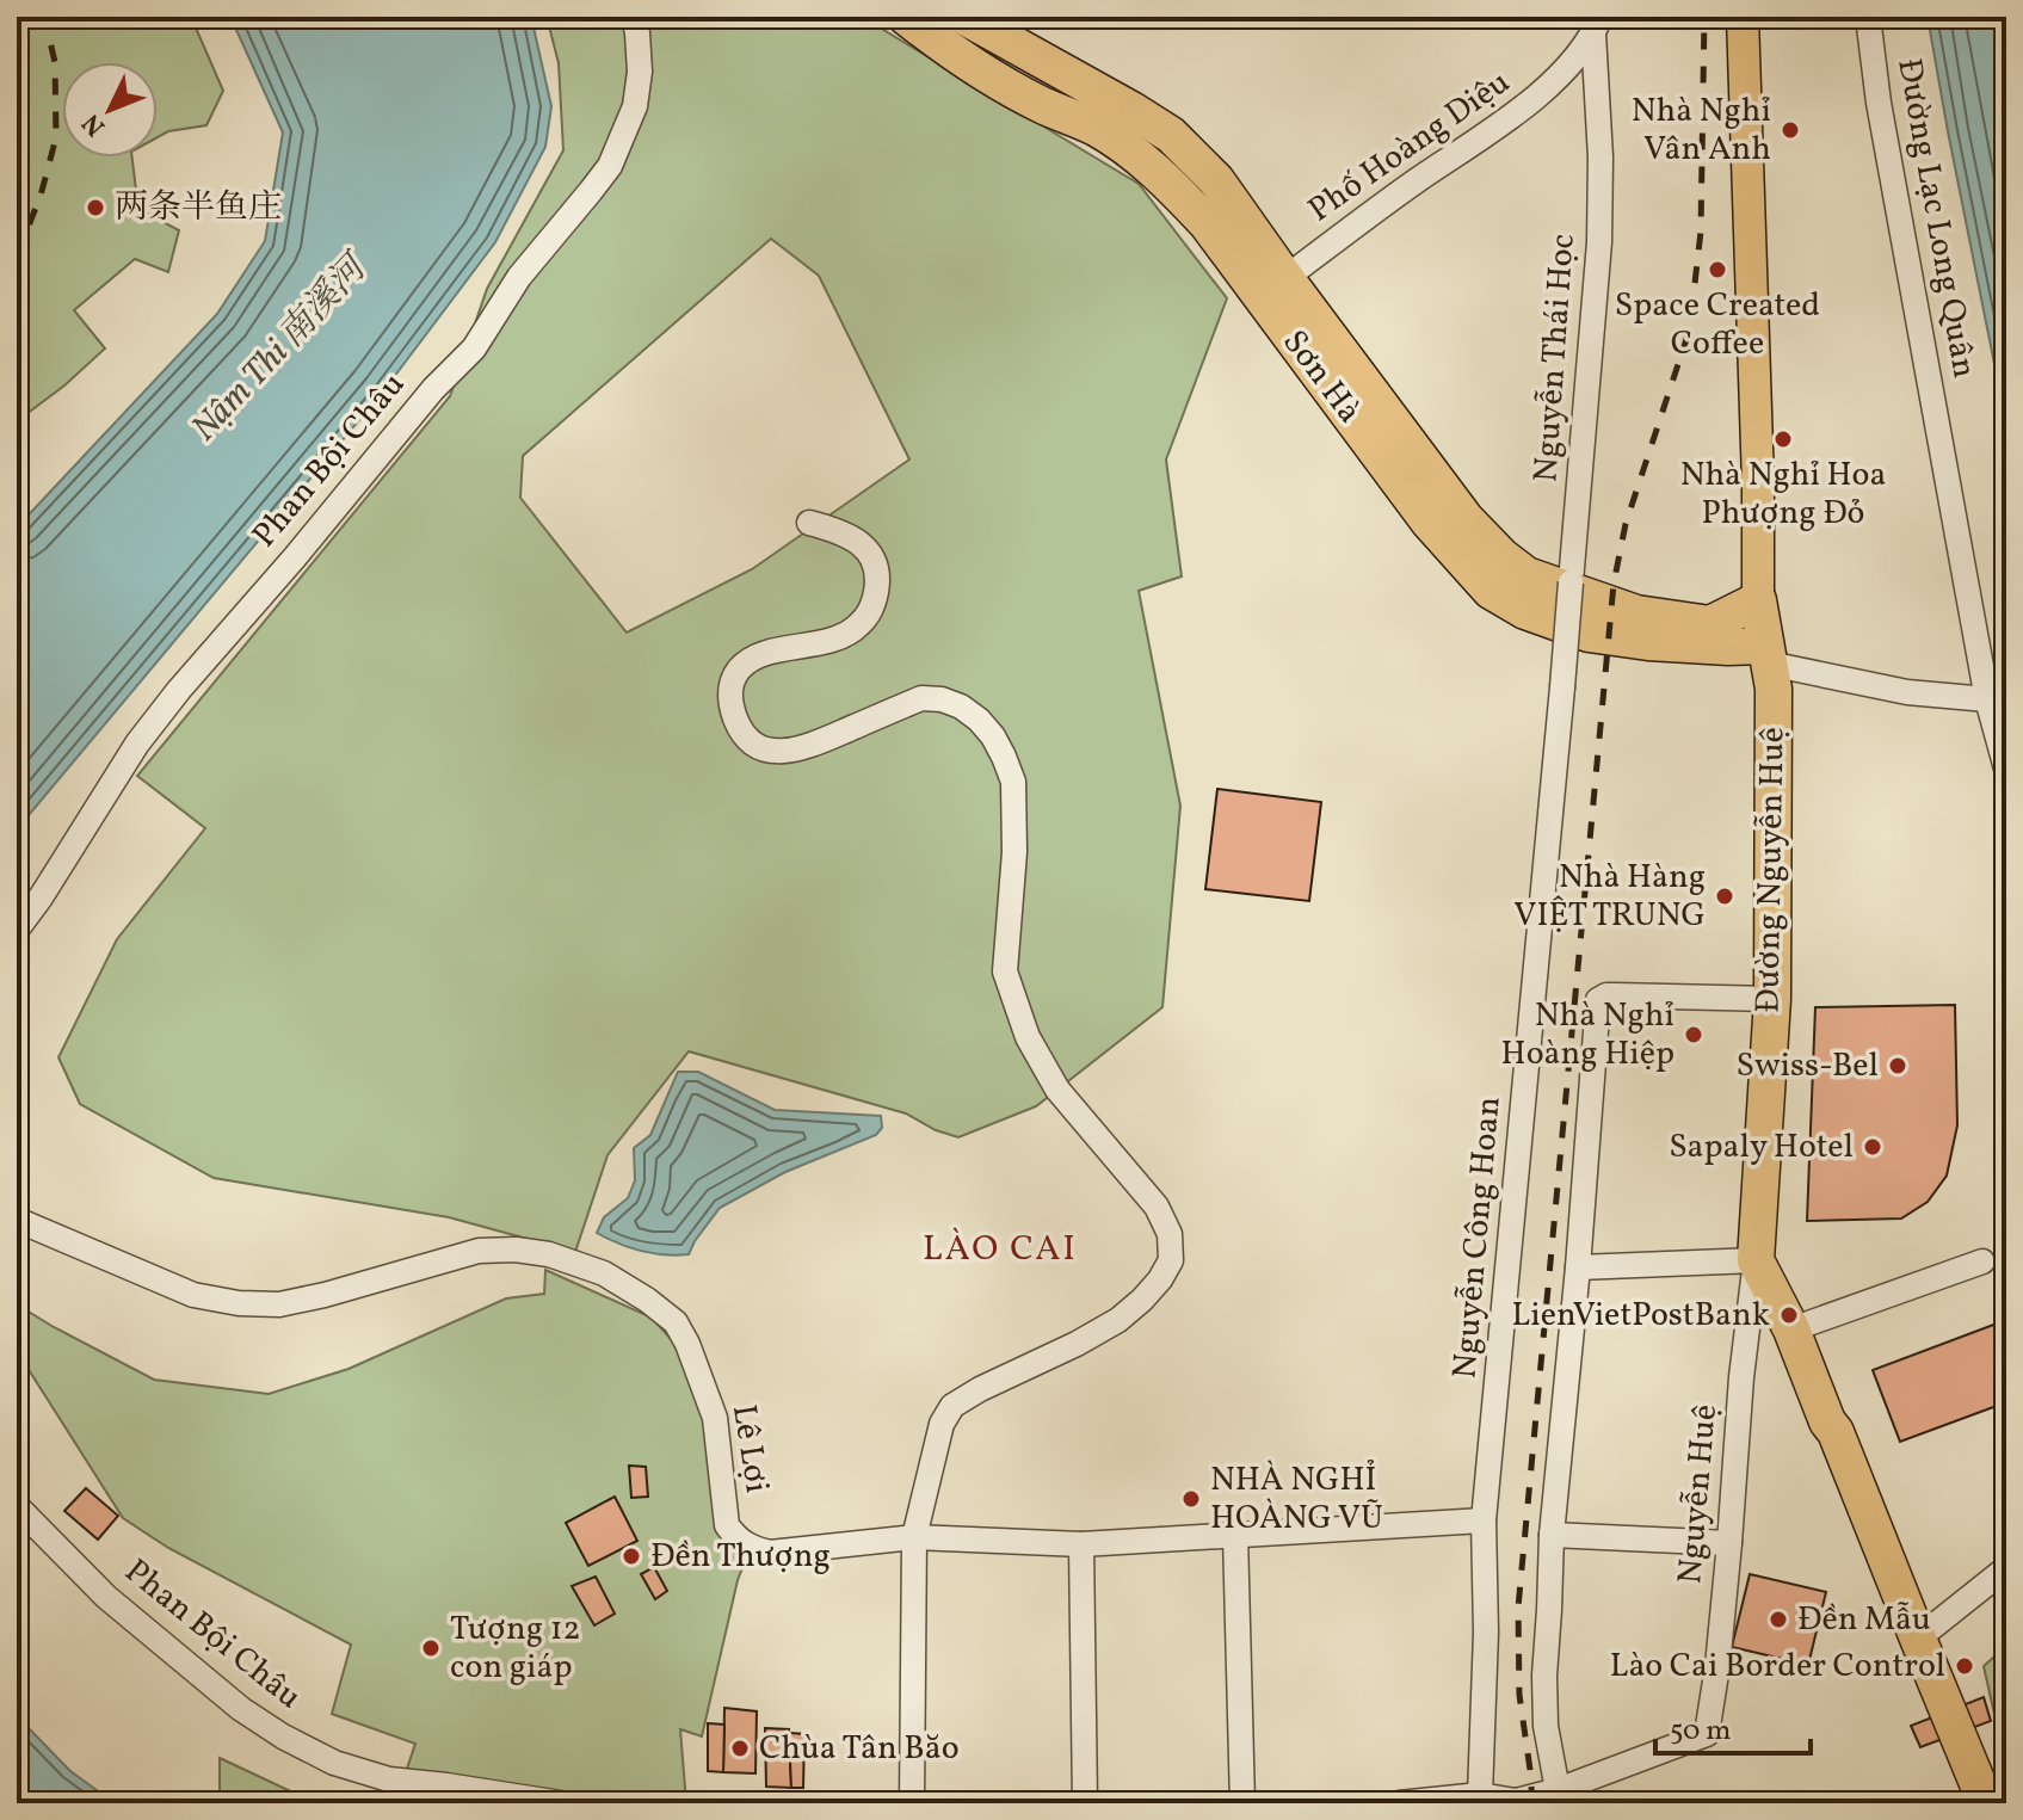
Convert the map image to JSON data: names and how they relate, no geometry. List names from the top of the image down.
{
  "streets": {
    "highway": ["Sơn Hà", "Đường Nguyễn Huệ"],
    "street": [
      "Phố Hoàng Diệu",
      "Đường Lạc Long Quân",
      "Nguyễn Thái Học",
      "Phan Bội Châu",
      "Nguyễn Công Hoan",
      "Lê Lợi",
      "Nguyễn Huệ"
    ]
  },
  "crossings": [
    ["Phố Hoàng Diệu", "Nguyễn Thái Học"],
    ["Phố Hoàng Diệu", "Sơn Hà"],
    ["Nguyễn Thái Học", "Nguyễn Công Hoan"],
    ["Sơn Hà", "Đường Nguyễn Huệ"],
    ["Đường Nguyễn Huệ", "Nguyễn Huệ"],
    ["Nguyễn Công Hoan", "Lê Lợi"]
  ],
  "districts": ["LÀO CAI"],
  "water": ["Nậm Thi 南溪河"],
  "places": [
    "Nhà Nghỉ Vân Anh",
    "两条半鱼庄",
    "Space Created Coffee",
    "Nhà Nghỉ Hoa Phượng Đỏ",
    "Nhà Hàng VIỆT TRUNG",
    "Nhà Nghỉ Hoàng Hiệp",
    "Swiss-Bel",
    "Sapaly Hotel",
    "LienVietPostBank",
    "NHÀ NGHỈ HOÀNG VŨ",
    "Đền Thượng",
    "Đền Mẫu",
    "Tượng 12 con giáp",
    "Lào Cai Border Control",
    "Chùa Tân Băo"
  ],
  "scale_bar": "50 m",
  "north": "bottom left"
}
